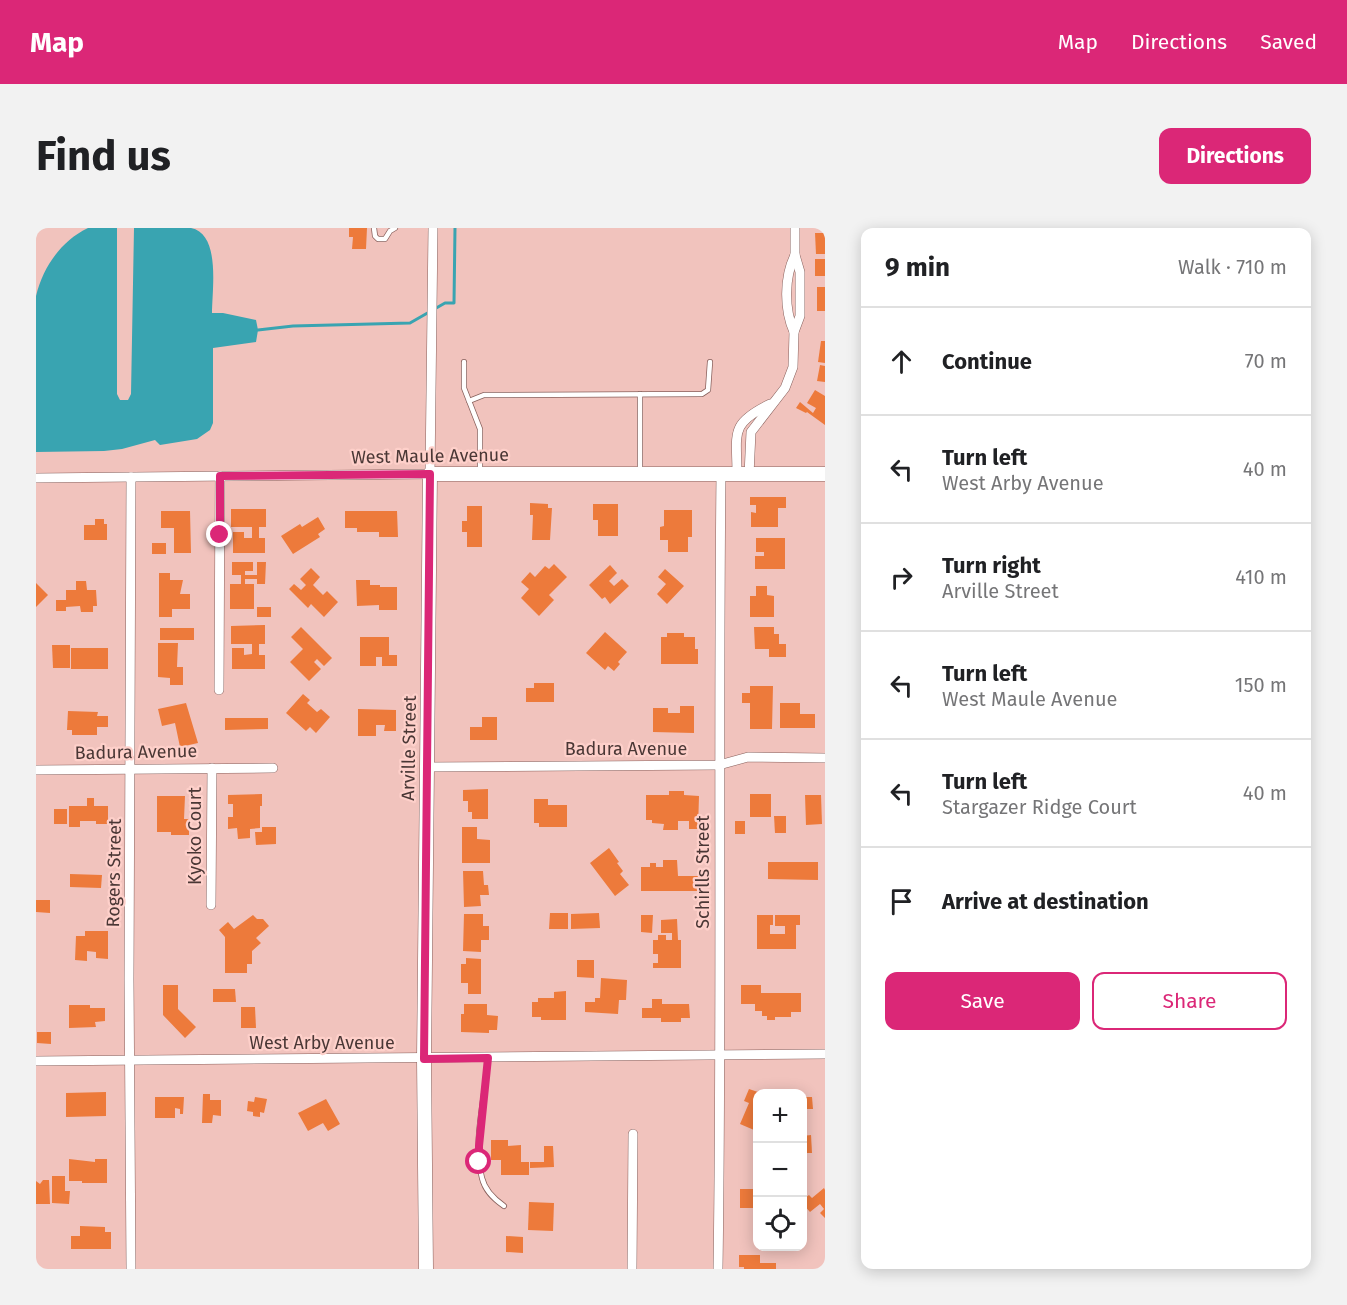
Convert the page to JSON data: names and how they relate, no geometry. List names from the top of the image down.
{
  "streets": {
    "street": [
      "West Maule Avenue",
      "Arville Street",
      "Badura Avenue",
      "Kyoko Court",
      "Schirlls Street",
      "Rogers Street",
      "West Arby Avenue"
    ]
  },
  "crossings": [
    ["West Maule Avenue", "Arville Street"],
    ["West Maule Avenue", "Schirlls Street"],
    ["West Maule Avenue", "Rogers Street"],
    ["Arville Street", "Badura Avenue"],
    ["Arville Street", "West Arby Avenue"],
    ["Badura Avenue", "Kyoko Court"],
    ["Badura Avenue", "Schirlls Street"],
    ["Badura Avenue", "Rogers Street"],
    ["Schirlls Street", "West Arby Avenue"],
    ["Rogers Street", "West Arby Avenue"]
  ],
  "page": {
    "header": "Map",
    "nav": ["Map", "Directions", "Saved"],
    "buttons": [
      "Directions",
      ["Save", "Share"]
    ],
    "title": "Find us",
    "heading": ["9 min", "Walk · 710 m"],
    "list": [
      ["Continue", "70 m"],
      ["Turn left", "West Arby Avenue", "40 m"],
      ["Turn right", "Arville Street", "410 m"],
      ["Turn left", "West Maule Avenue", "150 m"],
      ["Turn left", "Stargazer Ridge Court", "40 m"],
      "Arrive at destination"
    ],
    "map_buttons": ["+", "−"]
  }
}
